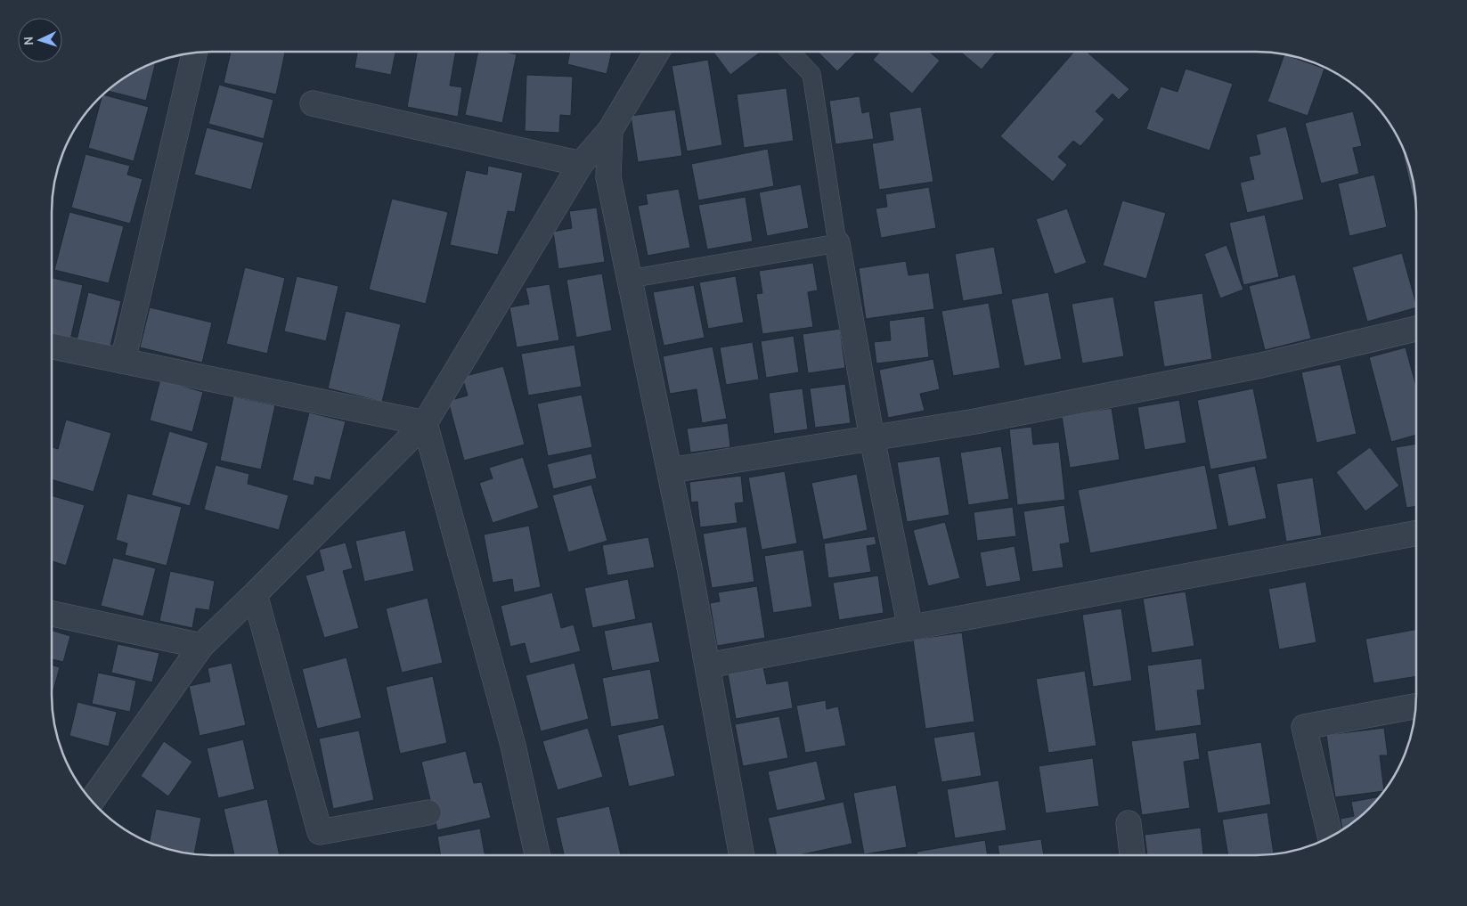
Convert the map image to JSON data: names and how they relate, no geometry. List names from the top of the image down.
{
  "north": "left"
}
